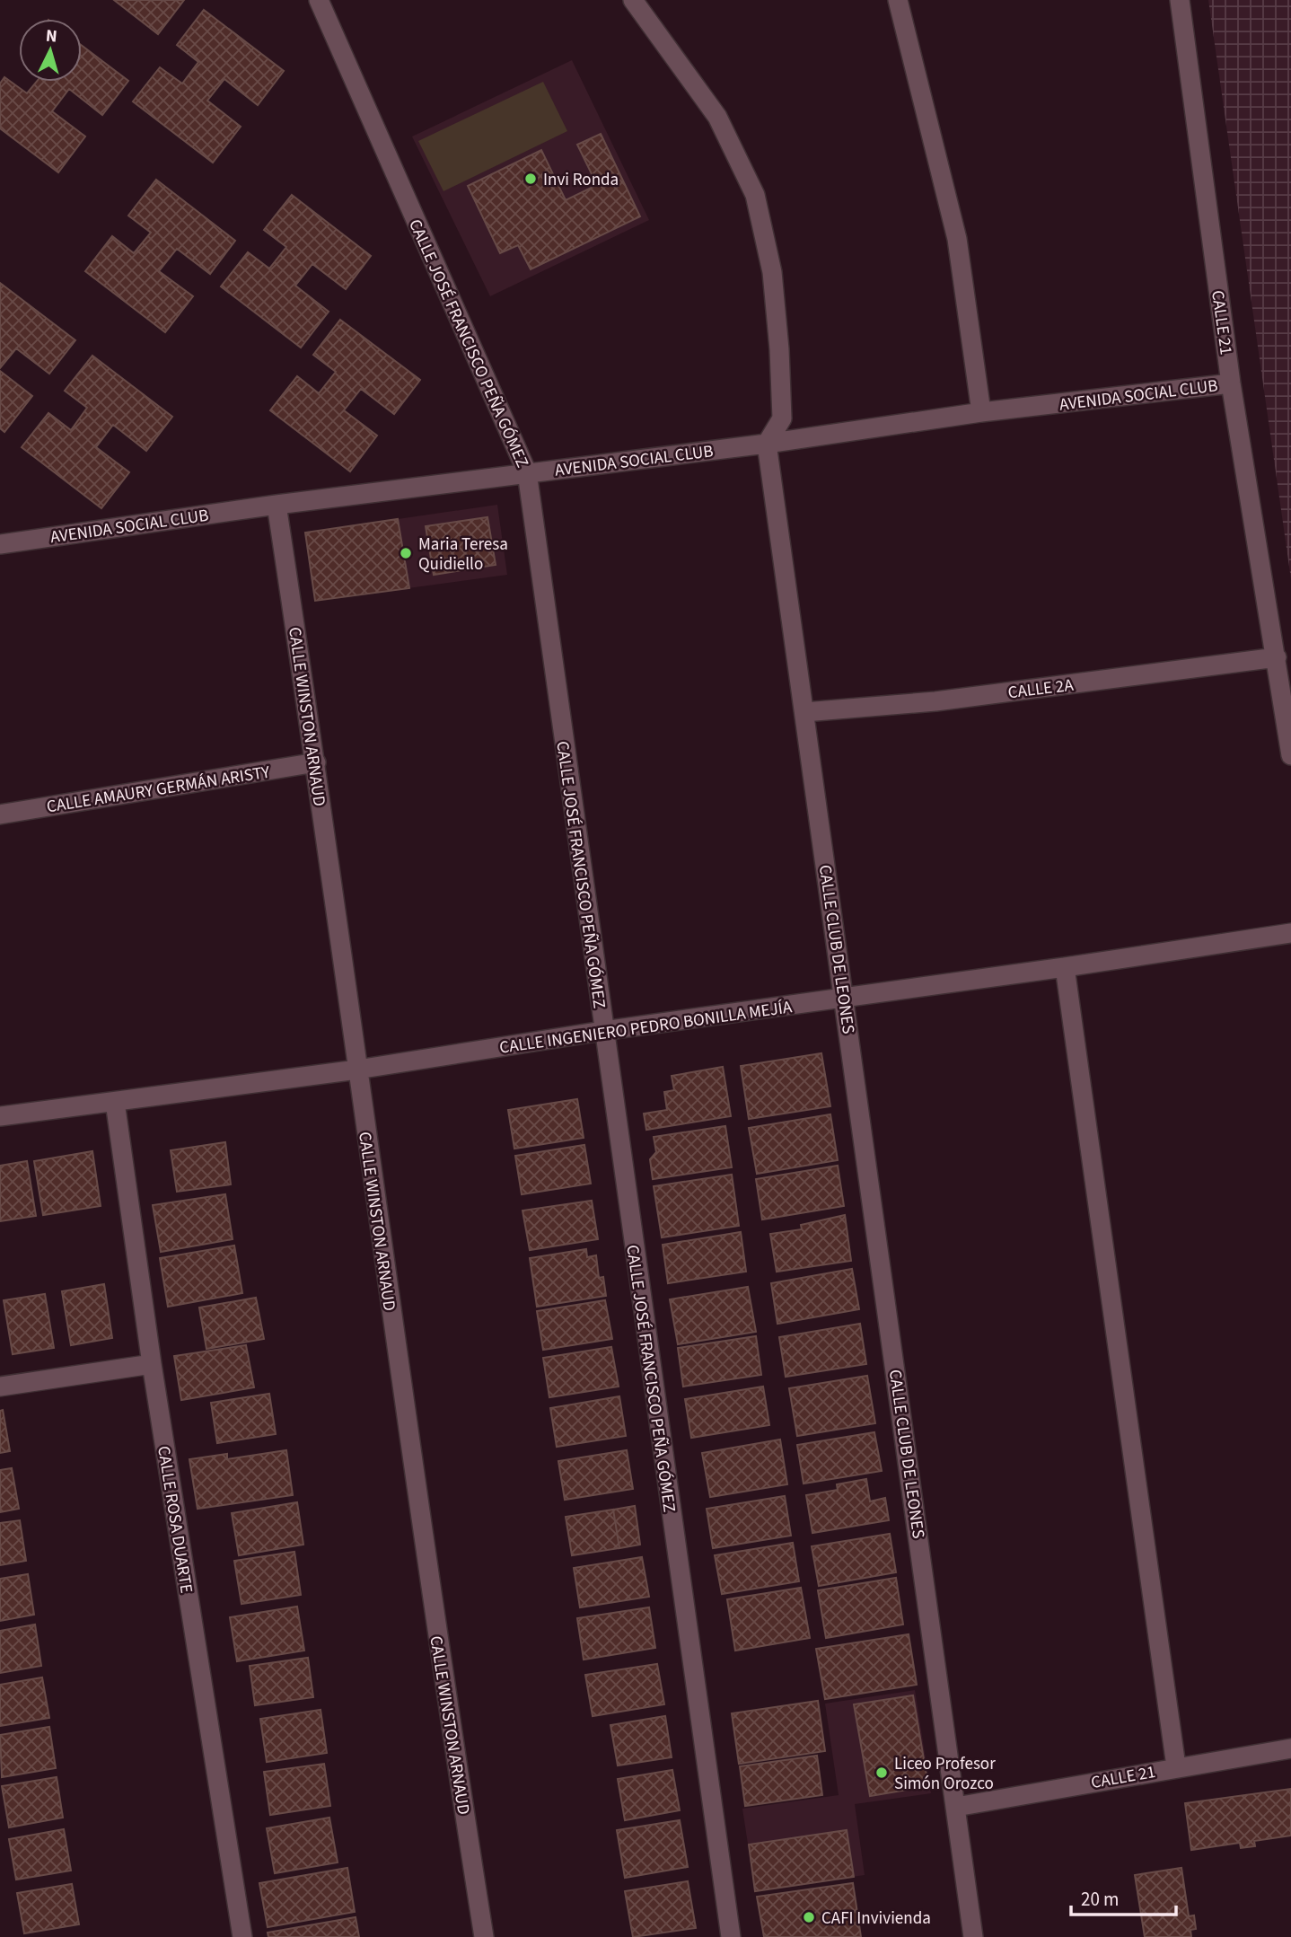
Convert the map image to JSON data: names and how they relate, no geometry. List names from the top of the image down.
{
  "streets": {
    "street": [
      "CALLE 21",
      "CALLE JOSÉ FRANCISCO PEÑA GÓMEZ",
      "AVENIDA SOCIAL CLUB",
      "CALLE 2A",
      "CALLE WINSTON ARNAUD",
      "CALLE AMAURY GERMÁN ARISTY",
      "CALLE CLUB DE LEONES",
      "CALLE INGENIERO PEDRO BONILLA MEJÍA",
      "CALLE ROSA DUARTE"
    ]
  },
  "crossings": [
    ["CALLE 21", "AVENIDA SOCIAL CLUB"],
    ["CALLE 21", "CALLE 2A"],
    ["CALLE 21", "CALLE CLUB DE LEONES"],
    ["CALLE JOSÉ FRANCISCO PEÑA GÓMEZ", "AVENIDA SOCIAL CLUB"],
    ["CALLE JOSÉ FRANCISCO PEÑA GÓMEZ", "CALLE INGENIERO PEDRO BONILLA MEJÍA"],
    ["AVENIDA SOCIAL CLUB", "CALLE WINSTON ARNAUD"],
    ["AVENIDA SOCIAL CLUB", "CALLE CLUB DE LEONES"],
    ["CALLE 2A", "CALLE CLUB DE LEONES"],
    ["CALLE WINSTON ARNAUD", "CALLE AMAURY GERMÁN ARISTY"],
    ["CALLE WINSTON ARNAUD", "CALLE INGENIERO PEDRO BONILLA MEJÍA"],
    ["CALLE CLUB DE LEONES", "CALLE INGENIERO PEDRO BONILLA MEJÍA"],
    ["CALLE INGENIERO PEDRO BONILLA MEJÍA", "CALLE ROSA DUARTE"]
  ],
  "places": [
    "Invi Ronda",
    "Maria Teresa Quidiello",
    "Liceo Profesor Simón Orozco",
    "CAFI Invivienda"
  ],
  "scale_bar": "20 m",
  "north": "top"
}
